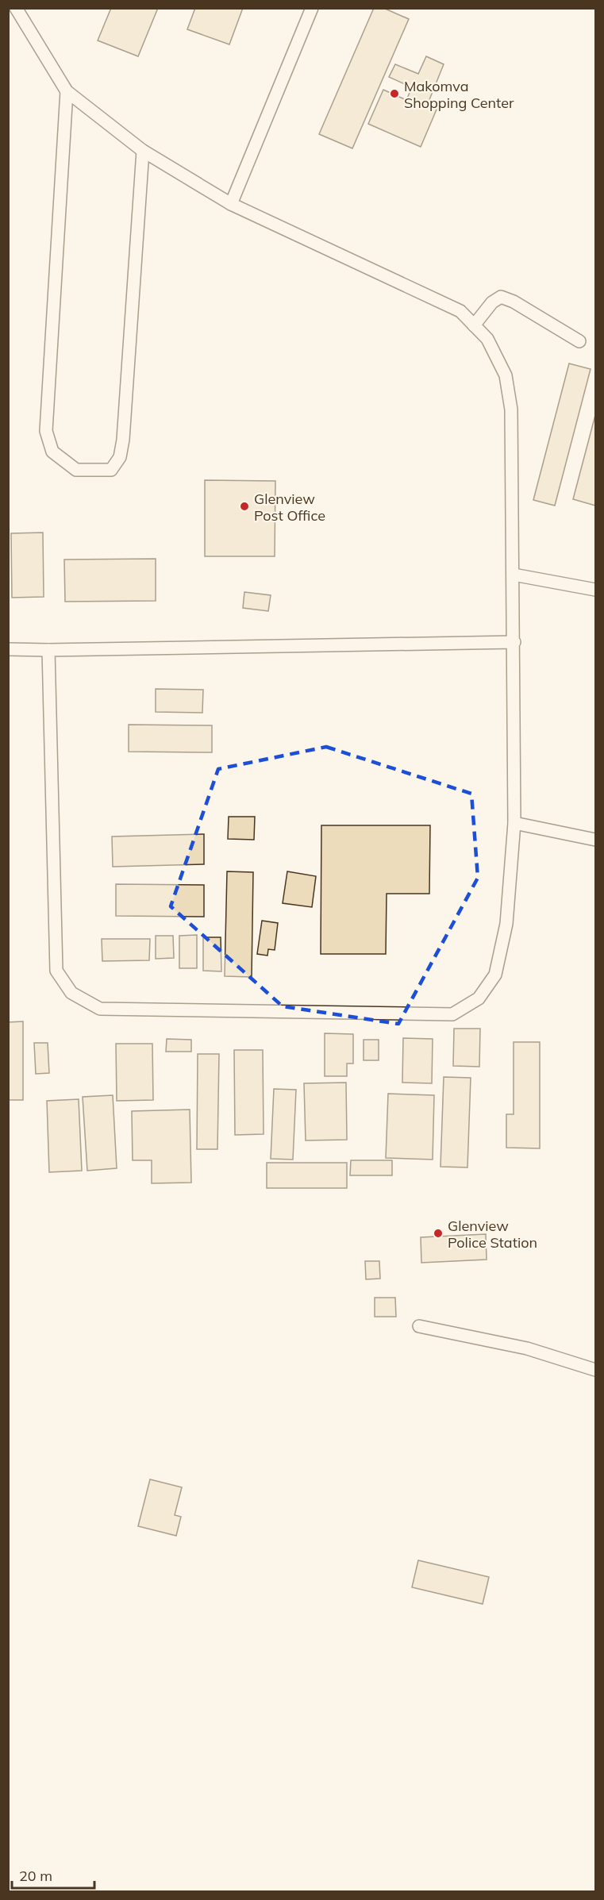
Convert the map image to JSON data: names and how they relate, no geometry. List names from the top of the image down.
{
  "places": ["Makomva Shopping Center", "Glenview Post Office", "Glenview Police Station"],
  "scale_bar": "20 m"
}
